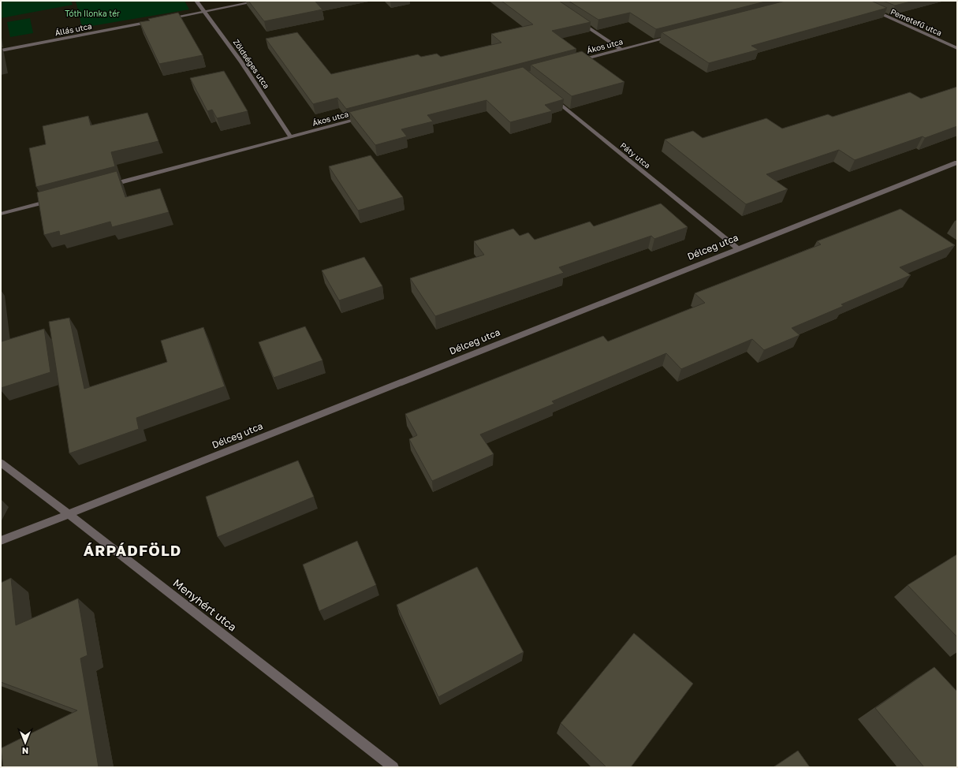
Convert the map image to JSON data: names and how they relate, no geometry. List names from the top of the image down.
{
  "streets": {
    "street": [
      "Pemetefű utca",
      "Állás utca",
      "Ákos utca",
      "Zöldséges utca",
      "Páty utca",
      "Délceg utca",
      "Menyhért utca"
    ]
  },
  "crossings": [
    ["Ákos utca", "Zöldséges utca"],
    ["Páty utca", "Délceg utca"],
    ["Délceg utca", "Menyhért utca"]
  ],
  "districts": ["ÁRPÁDFÖLD"],
  "parks": ["Tóth Ilonka tér"],
  "north": "bottom"
}
